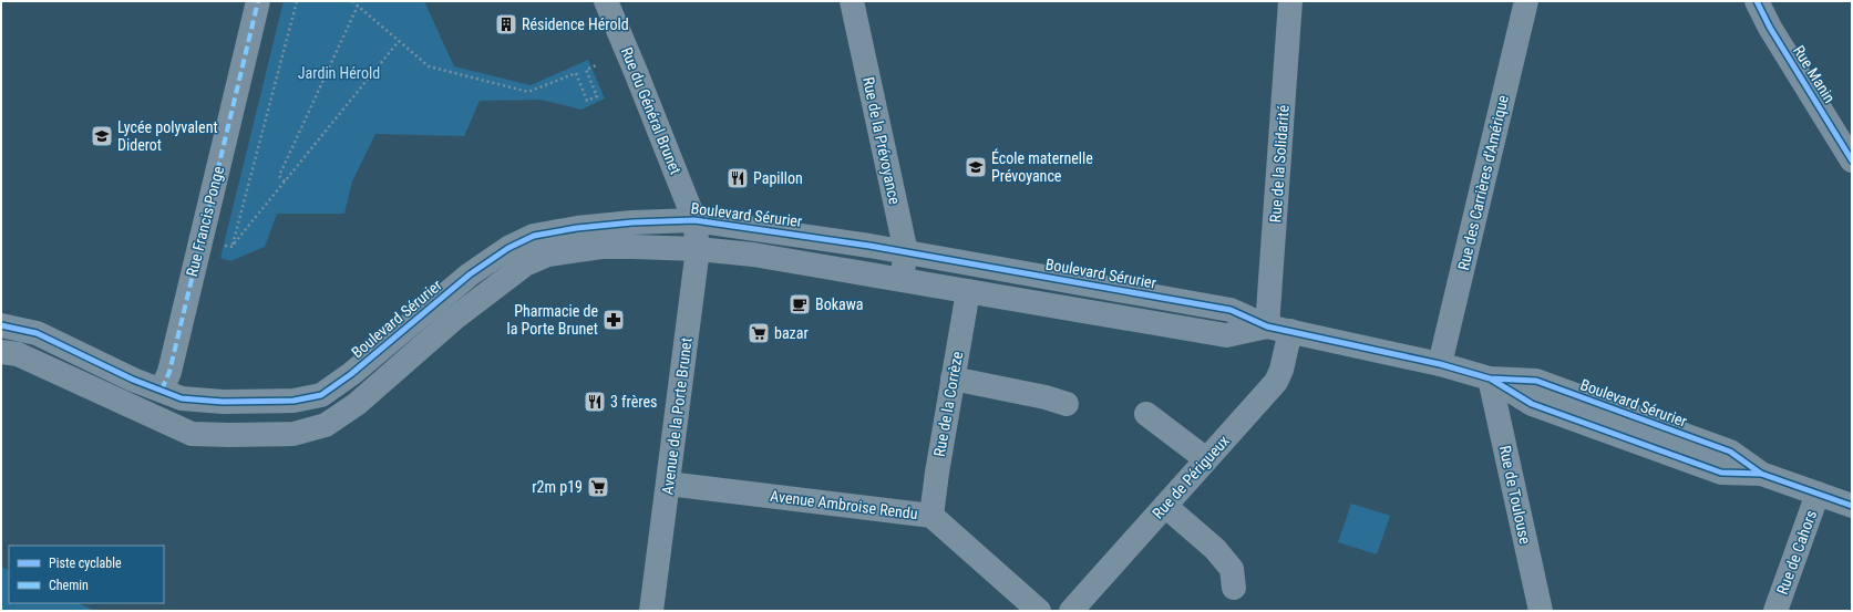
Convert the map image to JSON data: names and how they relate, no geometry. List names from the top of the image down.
{
  "streets": {
    "street": [
      "Rue Manin",
      "Rue du Général Brunet",
      "Rue de la Prévoyance",
      "Rue de la Solidarité",
      "Rue des Carrières d'Amérique",
      "Boulevard Sérurier",
      "Rue Francis Ponge",
      "Rue de la Corrèze",
      "Avenue de la Porte Brunet",
      "Rue de Périgueux",
      "Rue de Toulouse",
      "Avenue Ambroise Rendu",
      "Rue de Cahors"
    ]
  },
  "crossings": [
    ["Rue du Général Brunet", "Boulevard Sérurier"],
    ["Rue du Général Brunet", "Avenue de la Porte Brunet"],
    ["Rue de la Prévoyance", "Boulevard Sérurier"],
    ["Rue de la Solidarité", "Boulevard Sérurier"],
    ["Rue des Carrières d'Amérique", "Boulevard Sérurier"],
    ["Boulevard Sérurier", "Rue Francis Ponge"],
    ["Boulevard Sérurier", "Rue de la Corrèze"],
    ["Boulevard Sérurier", "Avenue de la Porte Brunet"],
    ["Boulevard Sérurier", "Rue de Périgueux"],
    ["Boulevard Sérurier", "Rue de Toulouse"],
    ["Boulevard Sérurier", "Rue de Cahors"],
    ["Rue de la Corrèze", "Avenue Ambroise Rendu"],
    ["Avenue de la Porte Brunet", "Avenue Ambroise Rendu"]
  ],
  "parks": ["Jardin Hérold"],
  "places": {
    "building": ["Résidence Hérold"],
    "school or university": ["Lycée polyvalent Diderot", "École maternelle Prévoyance"],
    "restaurant": ["Papillon", "3 frères"],
    "cafe": ["Bokawa"],
    "pharmacy": ["Pharmacie de la Porte Brunet"],
    "supermarket": ["bazar", "r2m p19"]
  },
  "legend": ["Piste cyclable", "Chemin"]
}
